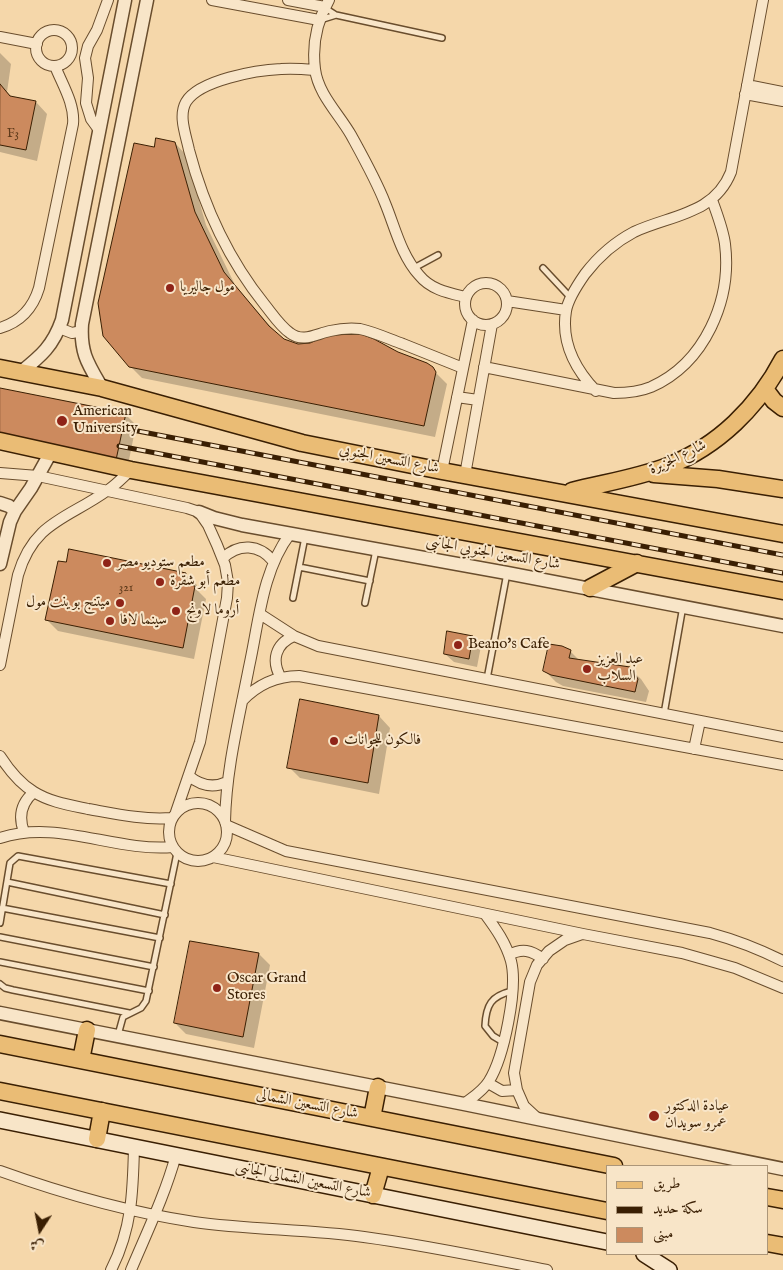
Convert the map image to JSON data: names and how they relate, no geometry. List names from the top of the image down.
{
  "streets": {
    "main road": [
      "شارع الجزيرة",
      "شارع التسعين الجنوبي",
      "شارع التسعين الشمالى",
      "شارع التسعين الشمالى الجانبى"
    ],
    "street": ["شارع التسعين الجنوبي الجانبى"]
  },
  "crossings": [
    ["شارع الجزيرة", "شارع التسعين الجنوبي"]
  ],
  "places": [
    "مول جاليريا",
    "American University",
    "مطعم ستوديو مصر",
    "مطعم أبو شقرة",
    "ميتنج بوينت مول",
    "أروما لاونج",
    "سينما لافا",
    "Beano's Cafe",
    "عبد العزيز السلاب",
    "فالكون للجوانات",
    "Oscar Grand Stores",
    "عيادة الدكتور عمرو سويدان"
  ],
  "house_numbers": ["F3", "321"],
  "legend": ["طريق", "سكة حديد", "مبنى"],
  "north": "bottom"
}
